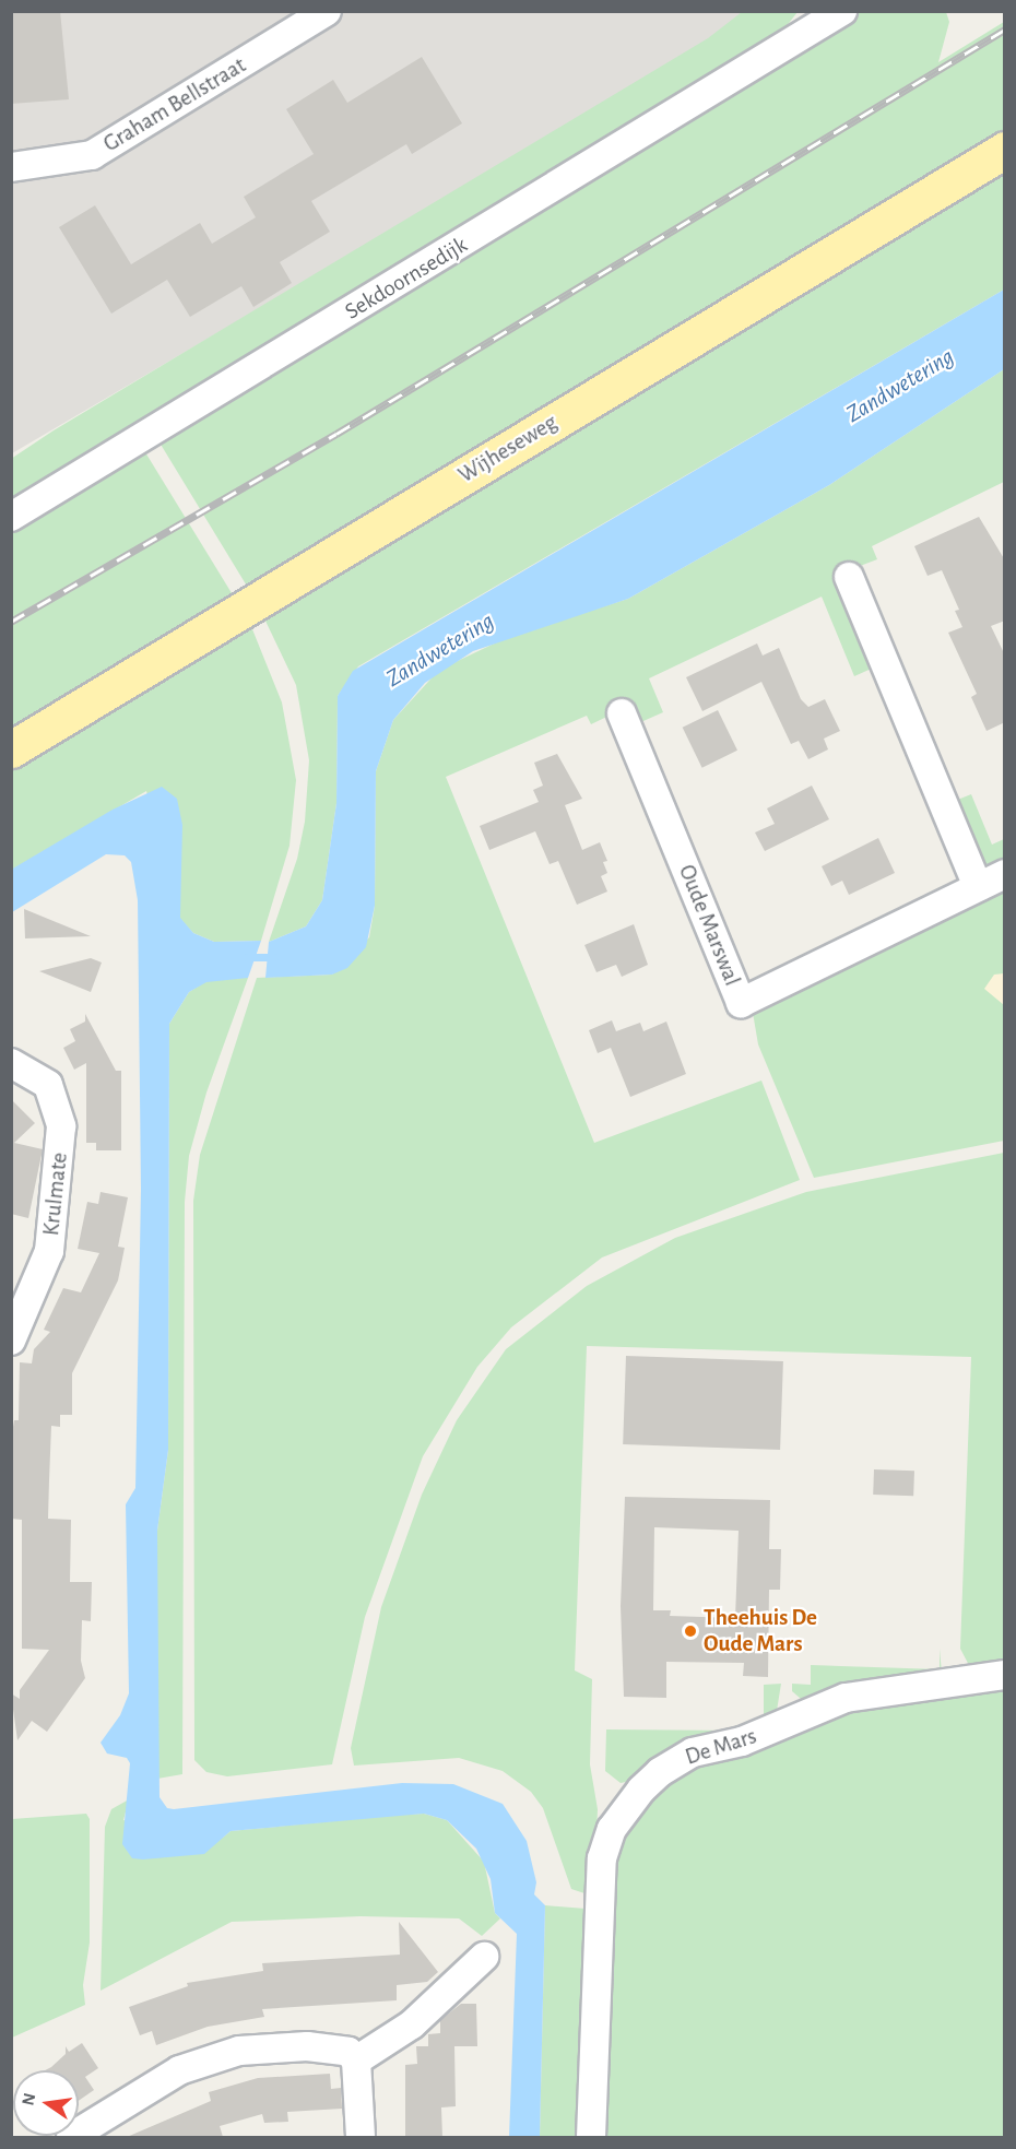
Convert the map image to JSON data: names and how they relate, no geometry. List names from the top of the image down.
{
  "streets": {
    "main road": ["Wijheseweg"],
    "street": [
      "Graham Bellstraat",
      "Sekdoornsedijk",
      "Oude Marswal",
      "Krulmate",
      "De Mars"
    ]
  },
  "water": ["Zandwetering"],
  "places": ["Theehuis De Oude Mars"],
  "north": "left"
}
